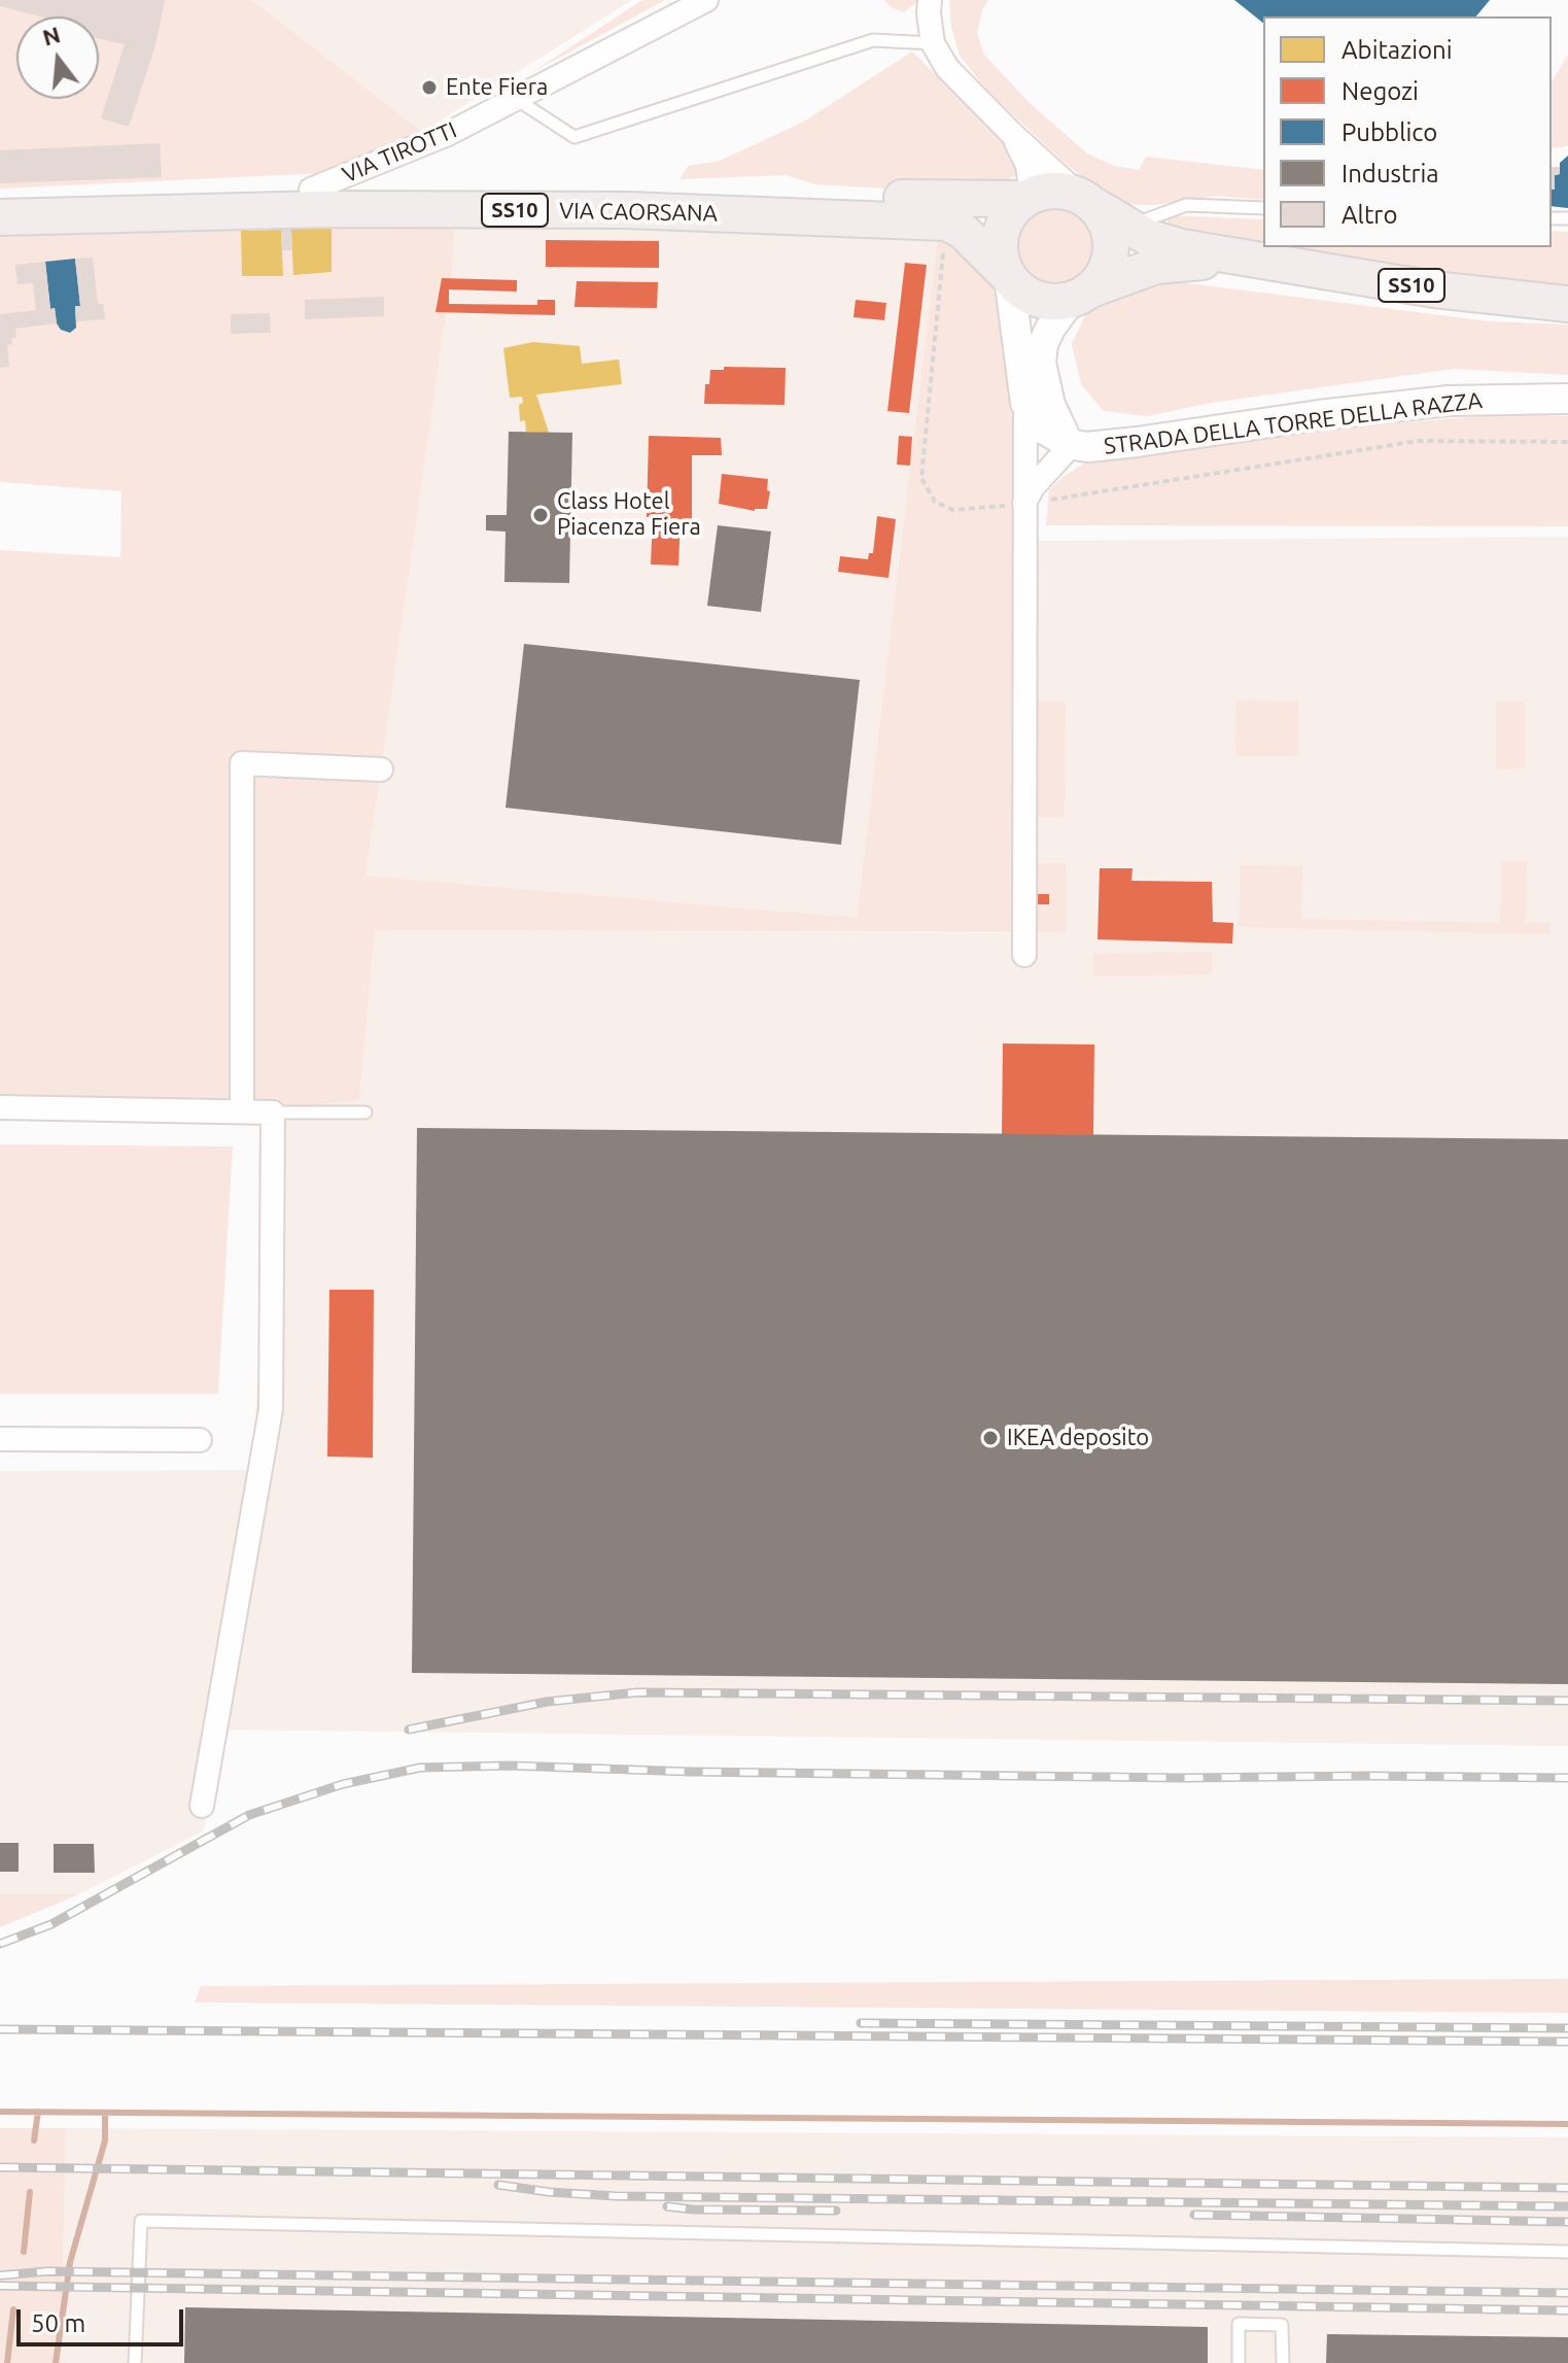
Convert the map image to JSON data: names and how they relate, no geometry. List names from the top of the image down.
{
  "streets": {
    "main road": ["SS10", "VIA CAORSANA"],
    "street": ["VIA TIROTTI", "STRADA DELLA TORRE DELLA RAZZA"]
  },
  "crossings": [
    ["VIA TIROTTI", "VIA CAORSANA"],
    ["SS10", "VIA CAORSANA"]
  ],
  "places": ["Ente Fiera", "Class Hotel Piacenza Fiera", "IKEA deposito"],
  "legend": [
    "Abitazioni",
    "Negozi",
    "Pubblico",
    "Industria",
    "Altro"
  ],
  "scale_bar": "50 m",
  "north": "top"
}
